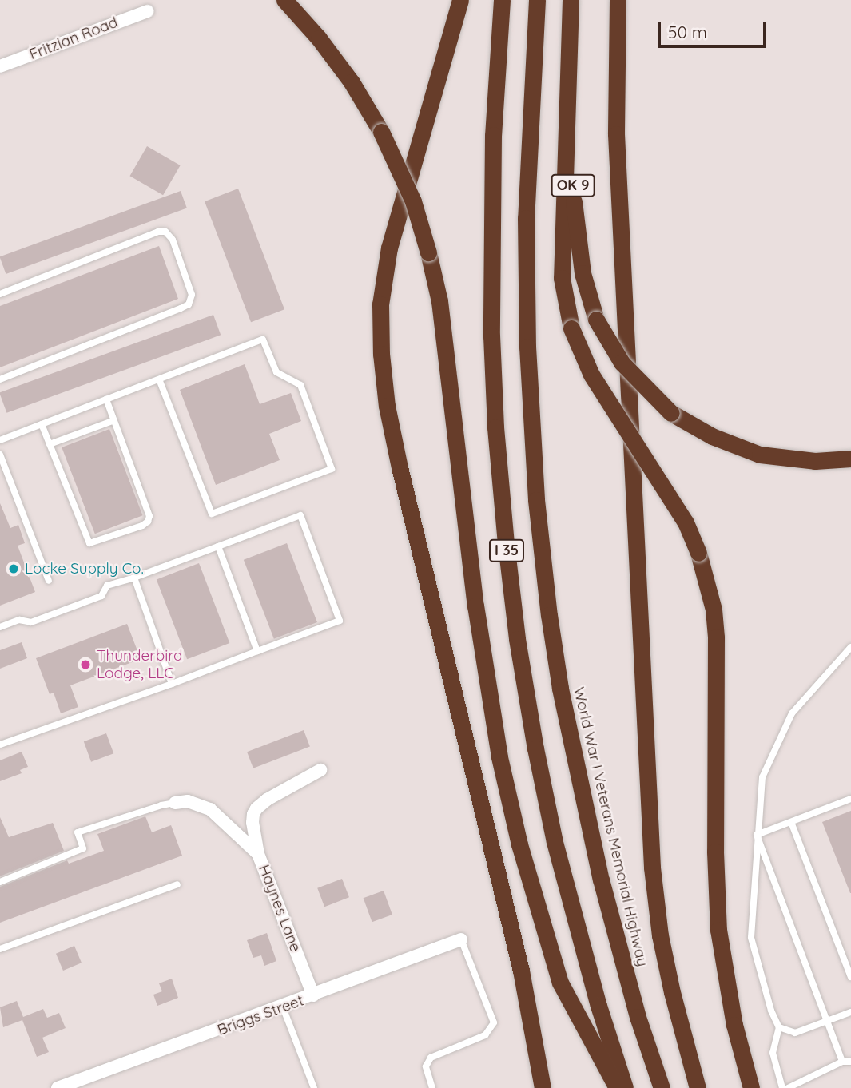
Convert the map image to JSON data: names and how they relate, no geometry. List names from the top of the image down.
{
  "streets": {
    "highway": ["OK 9", "I 35", "World War I Veterans Memorial Highway"],
    "street": ["Fritzlan Road", "Haynes Lane", "Briggs Street"]
  },
  "crossings": [
    ["Haynes Lane", "Briggs Street"]
  ],
  "places": ["Locke Supply Co.", "Thunderbird Lodge, LLC"],
  "scale_bar": "50 m"
}
